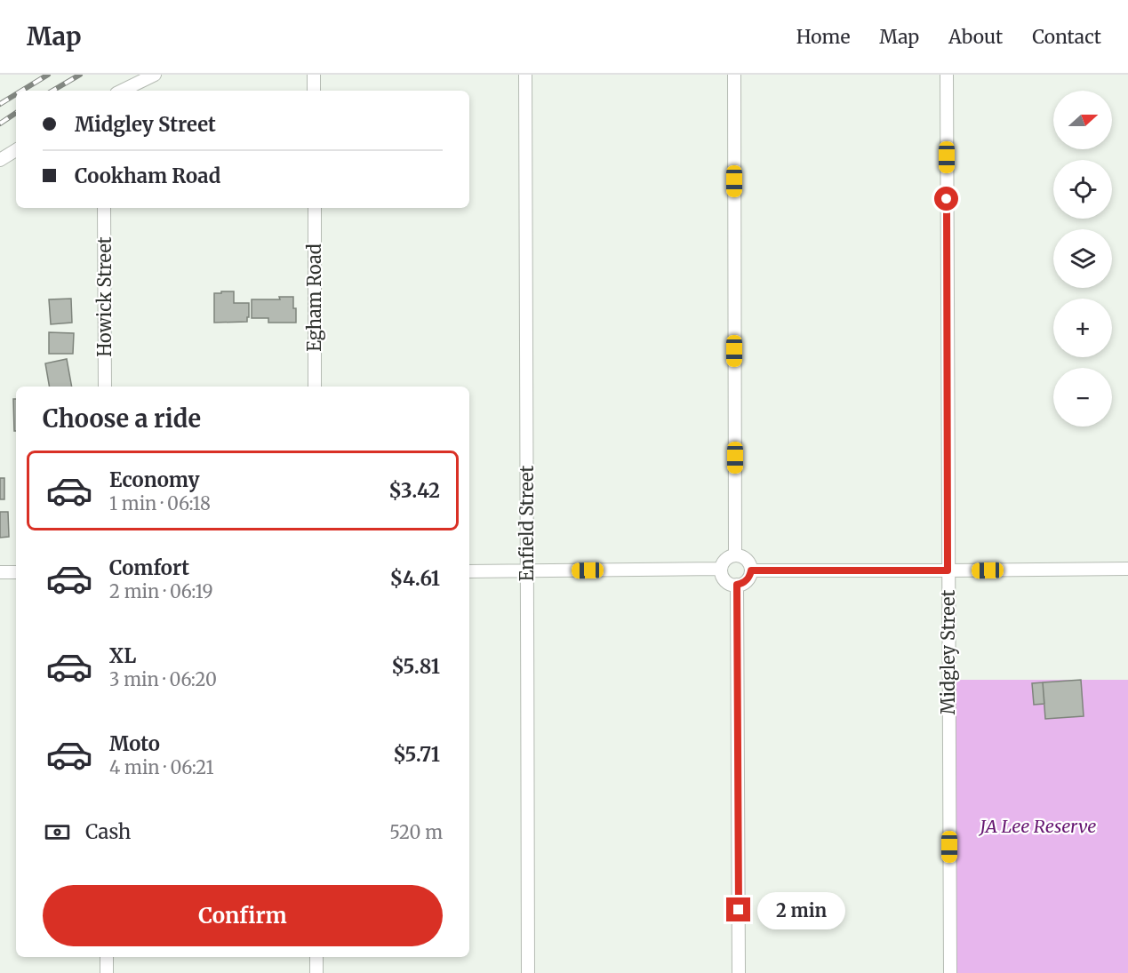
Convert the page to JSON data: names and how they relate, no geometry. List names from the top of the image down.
{
  "streets": {
    "street": [
      "Howick Street",
      "Egham Road",
      "Enfield Street",
      "Midgley Street"
    ]
  },
  "parks": ["JA Lee Reserve"],
  "north": "right",
  "page": {
    "header": "Map",
    "nav": [
      "Home",
      "Map",
      "About",
      "Contact"
    ],
    "map_buttons": ["+", "−"],
    "banner": ["Midgley Street", "Cookham Road"],
    "heading": "Choose a ride",
    "list": [
      {
        "name": "Economy",
        "note": "1 min · 06:18",
        "value": "$3.42"
      },
      {
        "name": "Comfort",
        "note": "2 min · 06:19",
        "value": "$4.61"
      },
      {
        "name": "XL",
        "note": "3 min · 06:20",
        "value": "$5.81"
      },
      {
        "name": "Moto",
        "note": "4 min · 06:21",
        "value": "$5.71"
      }
    ],
    "pay": ["Cash", "520 m"],
    "buttons": "Confirm",
    "bubble": "2 min"
  }
}
